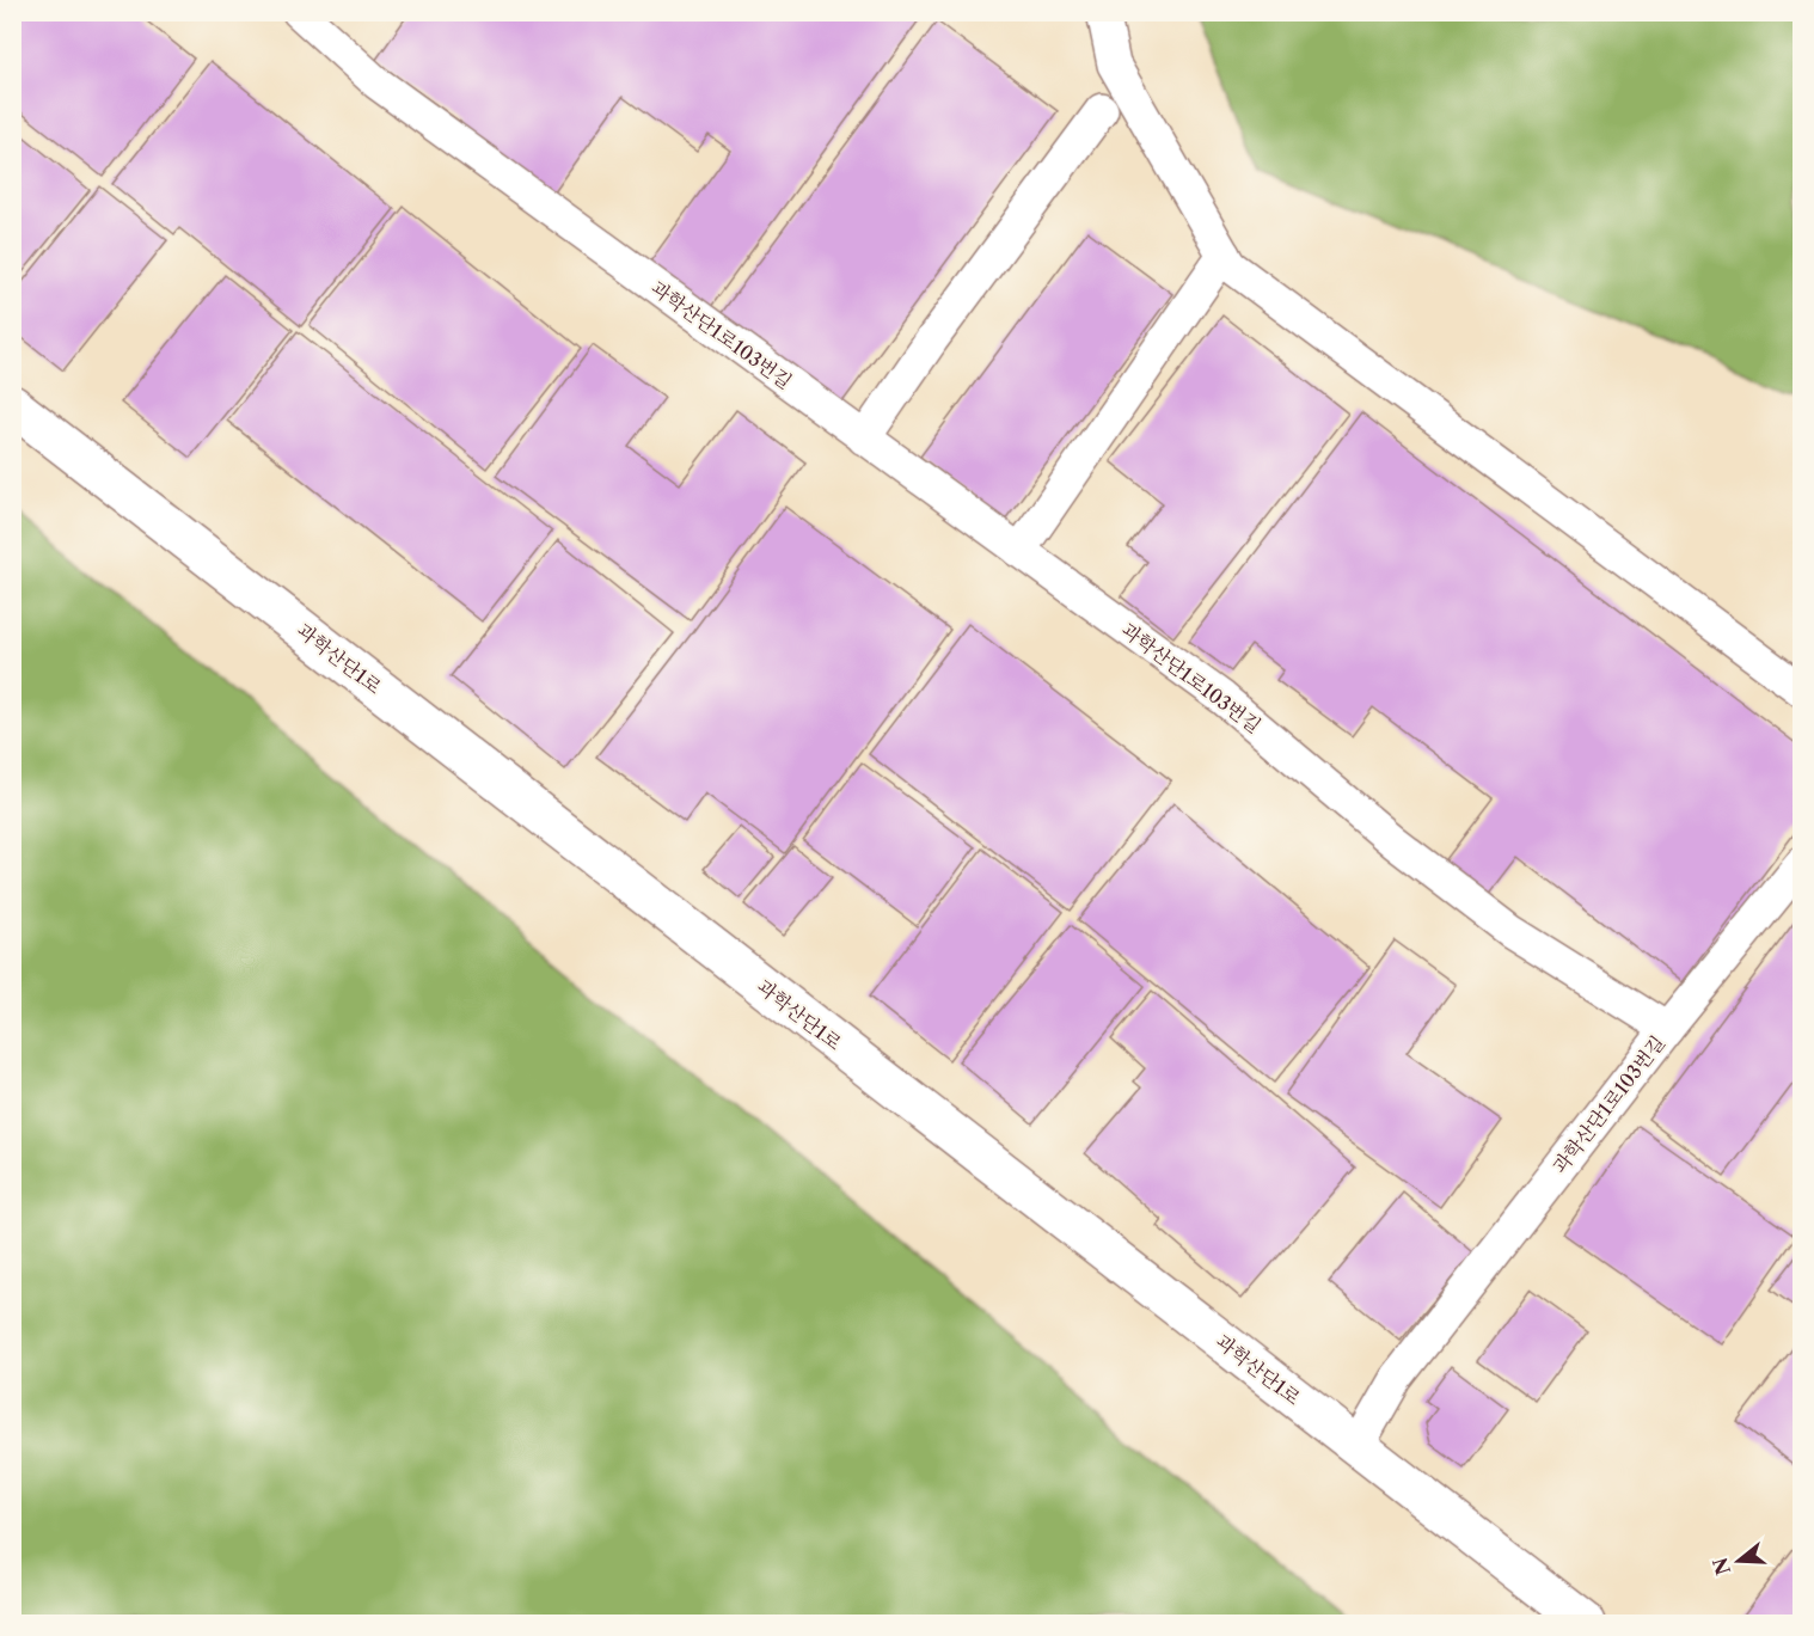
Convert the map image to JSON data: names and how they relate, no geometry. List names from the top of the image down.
{
  "streets": {
    "main road": ["과학산단1로"],
    "street": ["과학산단1로103번길"]
  },
  "crossings": [
    ["과학산단1로103번길", "과학산단1로"]
  ],
  "north": "left"
}
